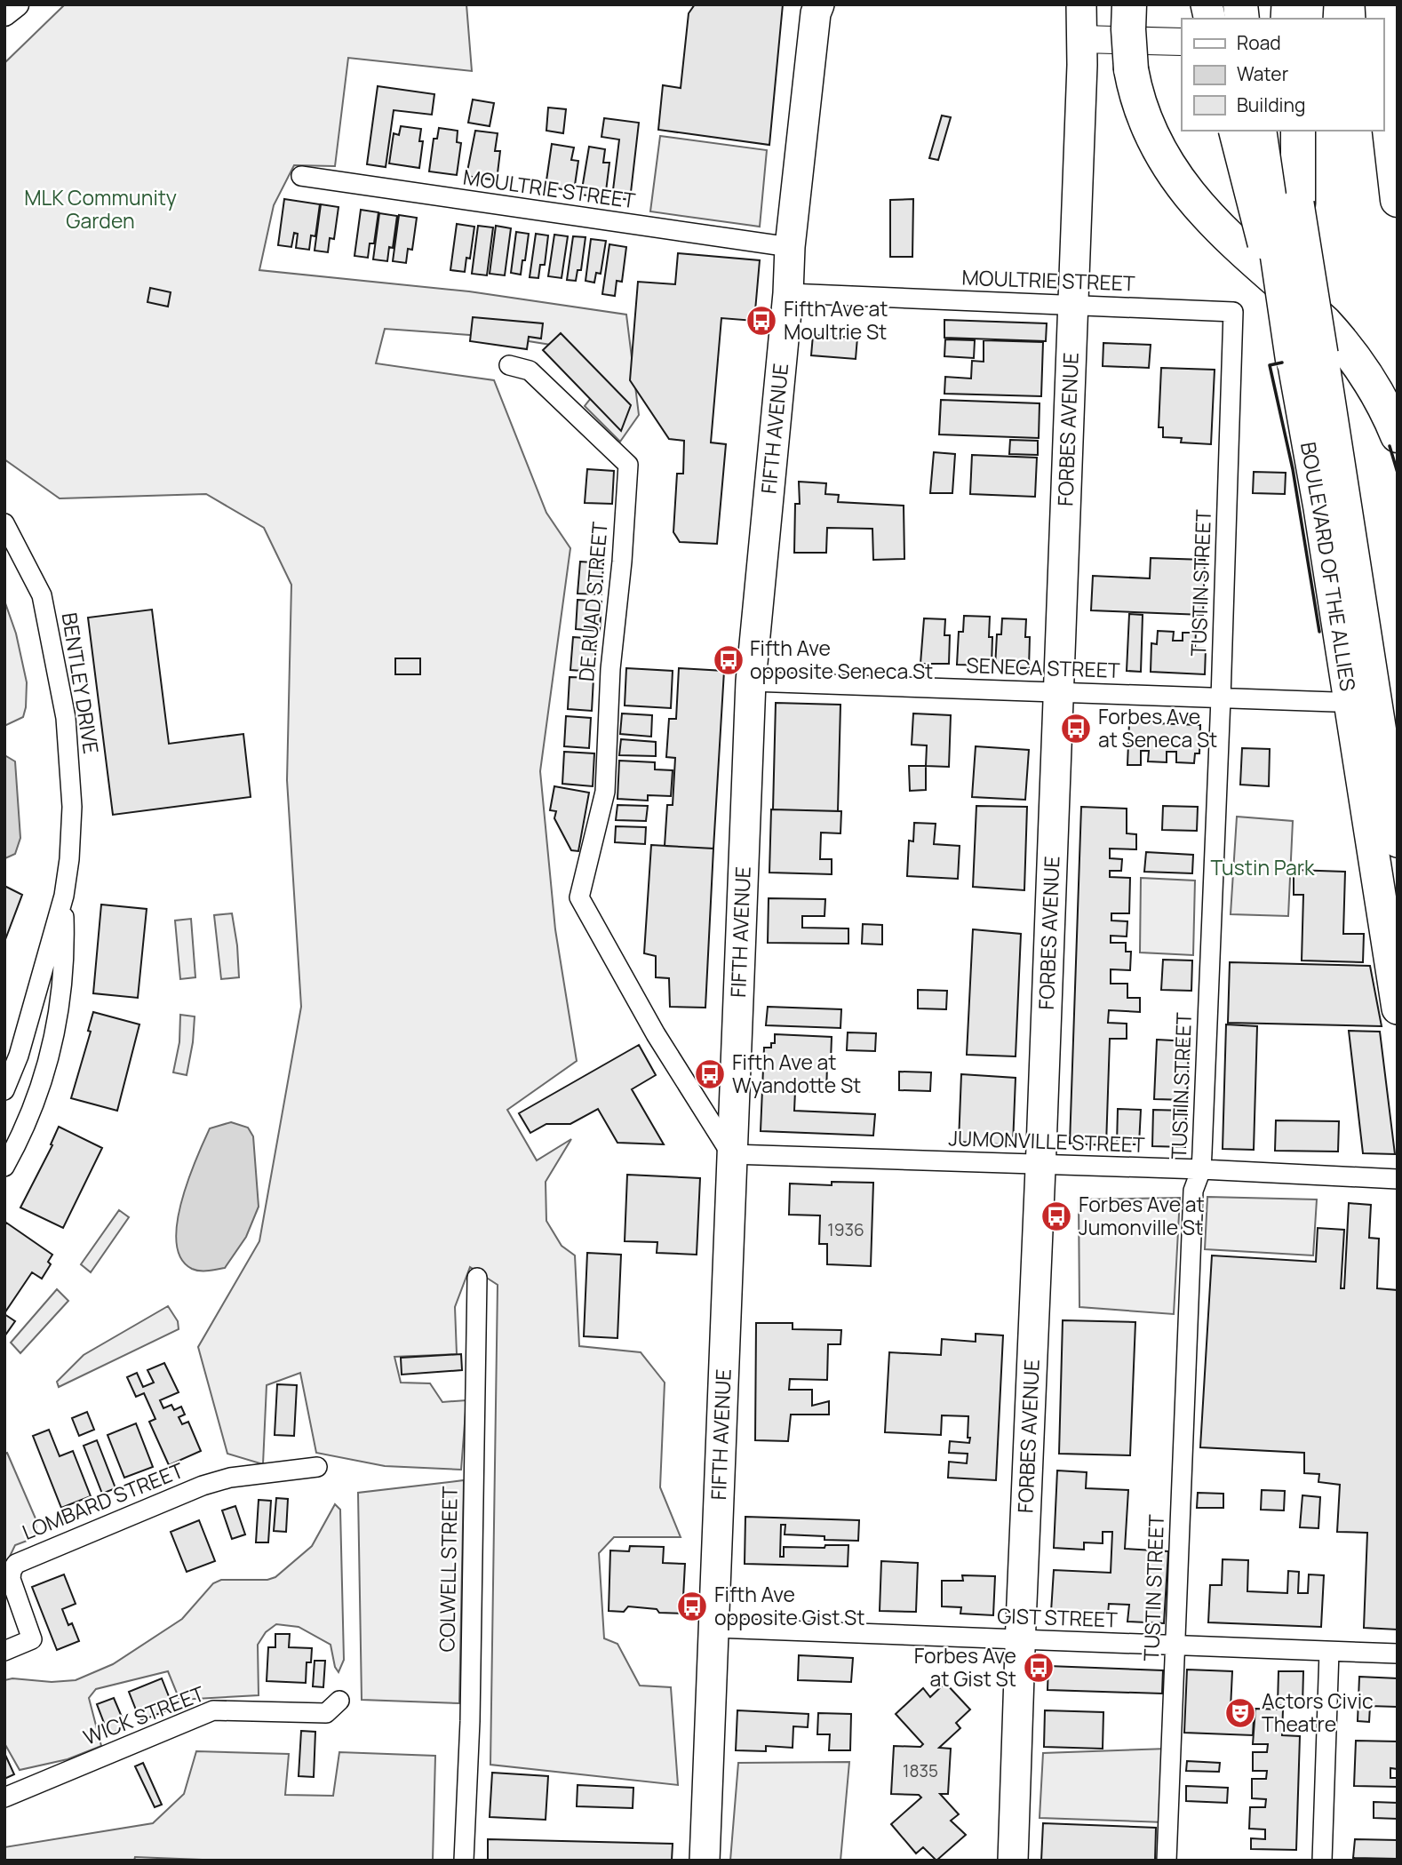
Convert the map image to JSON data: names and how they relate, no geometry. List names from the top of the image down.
{
  "streets": {
    "highway": ["BOULEVARD OF THE ALLIES"],
    "main road": ["FIFTH AVENUE", "FORBES AVENUE"],
    "street": [
      "MOULTRIE STREET",
      "TUSTIN STREET",
      "DE RUAD STREET",
      "SENECA STREET",
      "BENTLEY DRIVE",
      "JUMONVILLE STREET",
      "LOMBARD STREET",
      "COLWELL STREET",
      "GIST STREET",
      "WICK STREET"
    ]
  },
  "crossings": [
    ["MOULTRIE STREET", "FIFTH AVENUE"],
    ["MOULTRIE STREET", "FORBES AVENUE"],
    ["MOULTRIE STREET", "TUSTIN STREET"],
    ["FIFTH AVENUE", "DE RUAD STREET"],
    ["FIFTH AVENUE", "SENECA STREET"],
    ["FIFTH AVENUE", "JUMONVILLE STREET"],
    ["FIFTH AVENUE", "GIST STREET"],
    ["FORBES AVENUE", "SENECA STREET"],
    ["FORBES AVENUE", "JUMONVILLE STREET"],
    ["FORBES AVENUE", "GIST STREET"],
    ["TUSTIN STREET", "SENECA STREET"],
    ["TUSTIN STREET", "JUMONVILLE STREET"],
    ["TUSTIN STREET", "GIST STREET"],
    ["DE RUAD STREET", "JUMONVILLE STREET"]
  ],
  "parks": ["MLK Community Garden", "Tustin Park"],
  "places": {
    "bus stop": [
      "Fifth Ave at Moultrie St",
      "Fifth Ave opposite Seneca St",
      "Forbes Ave at Seneca St",
      "Fifth Ave at Wyandotte St",
      "Forbes Ave at Jumonville St",
      "Fifth Ave opposite Gist St",
      "Forbes Ave at Gist St"
    ],
    "theatre": ["Actors Civic Theatre"]
  },
  "house_numbers": ["1936", "1835"],
  "legend": ["Road", "Water", "Building"]
}
